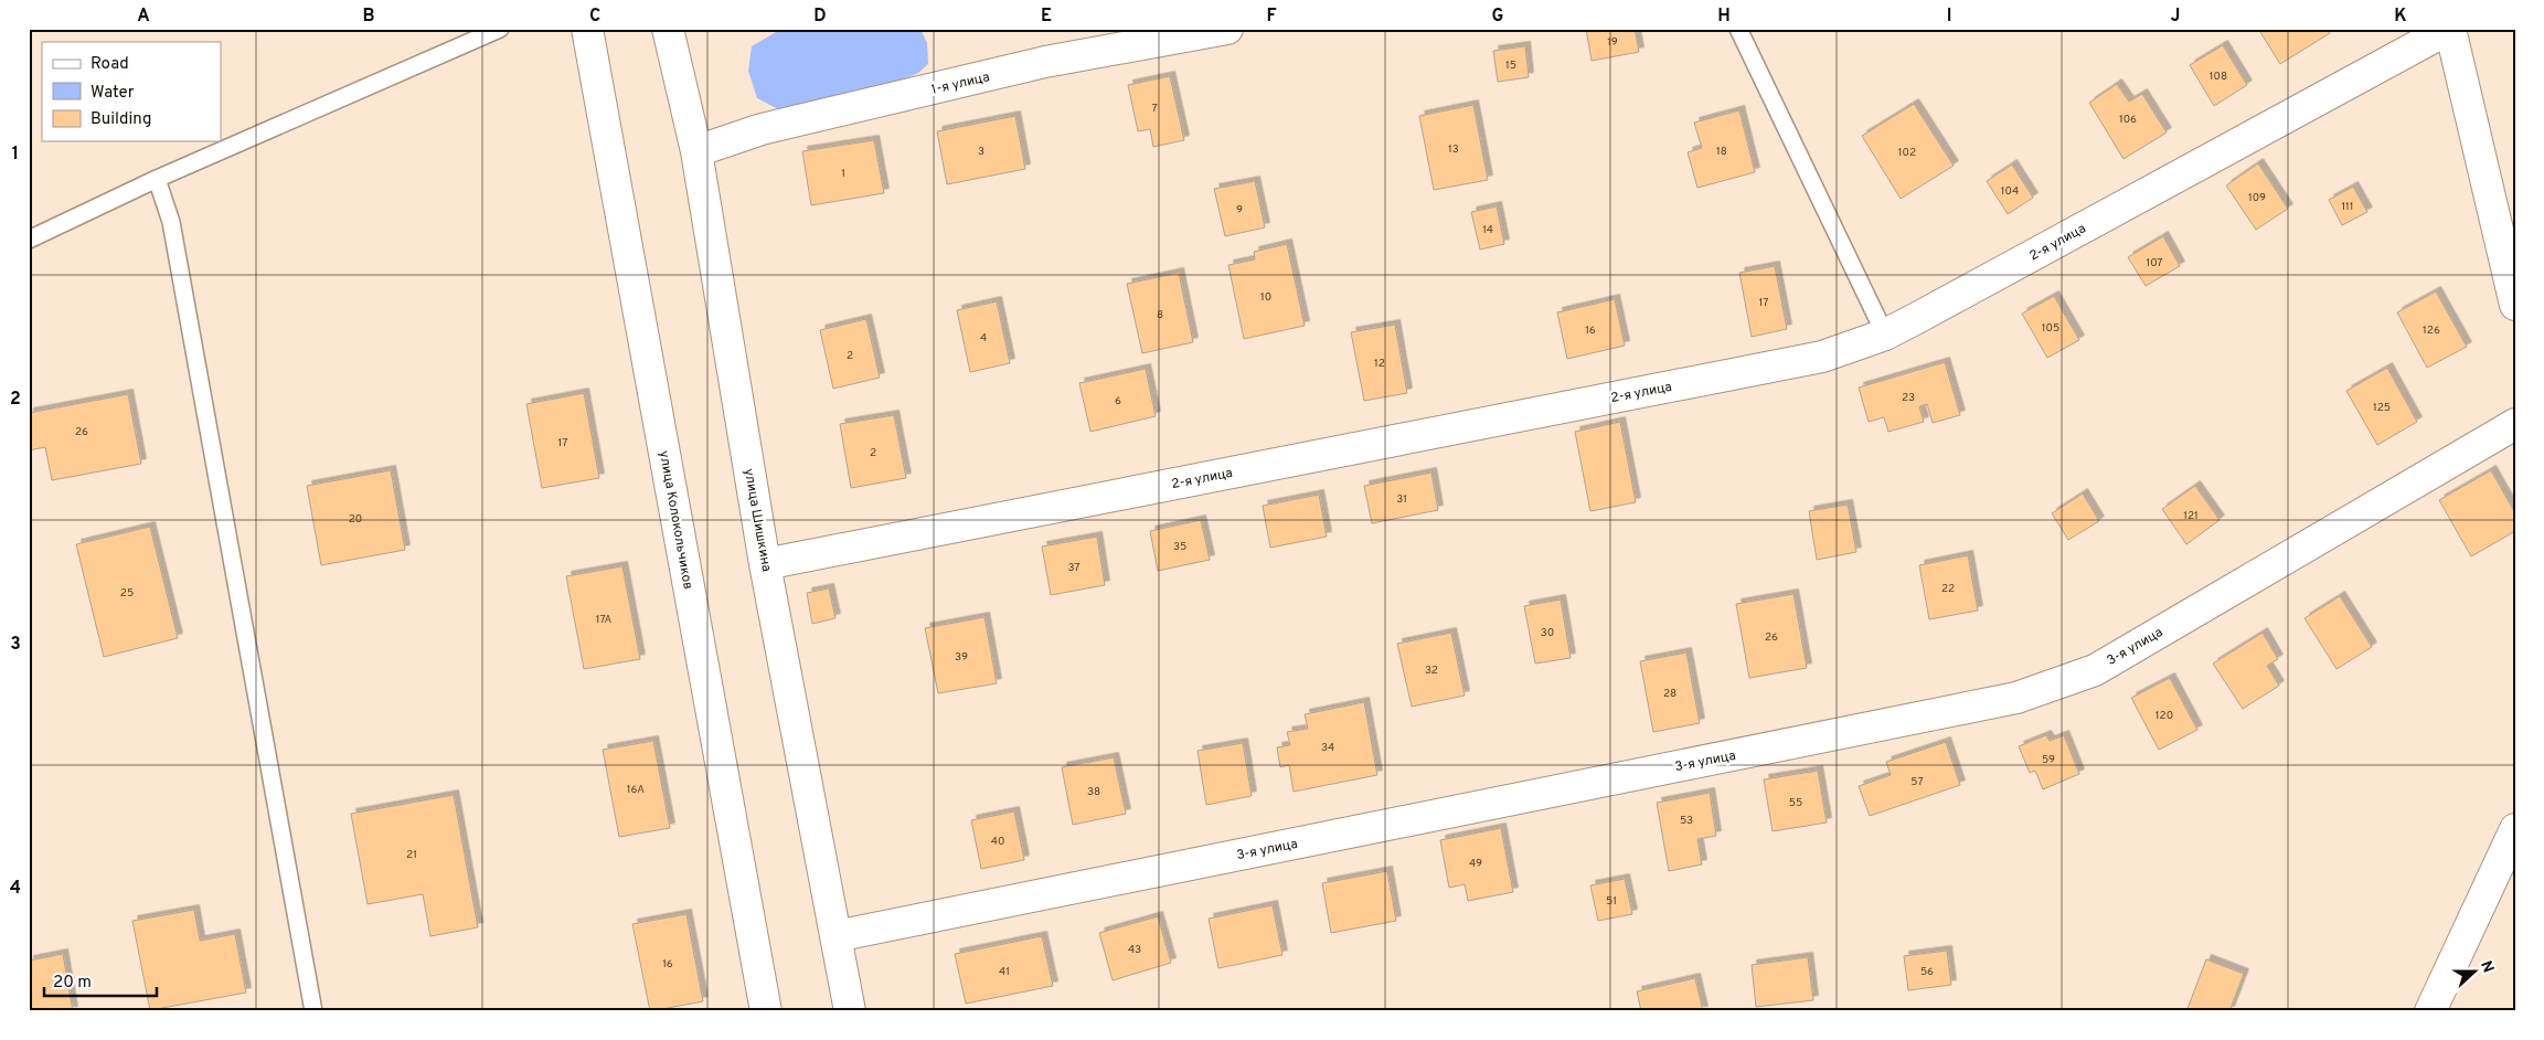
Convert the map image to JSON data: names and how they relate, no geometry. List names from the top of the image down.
{
  "streets": {
    "street": [
      "1-я улица",
      "2-я улица",
      "улица Колокольчиков",
      "улица Шишкина",
      "3-я улица"
    ]
  },
  "crossings": [
    ["1-я улица", "улица Шишкина"],
    ["2-я улица", "улица Шишкина"],
    ["улица Шишкина", "3-я улица"]
  ],
  "house_numbers": [
    "19",
    "15",
    "108",
    "7",
    "106",
    "13",
    "3",
    "18",
    "102",
    "1",
    "104",
    "109",
    "111",
    "9",
    "14",
    "107",
    "10",
    "17",
    "8",
    "105",
    "16",
    "126",
    "4",
    "2",
    "12",
    "23",
    "6",
    "125",
    "26",
    "17",
    "2",
    "31",
    "121",
    "20",
    "35",
    "37",
    "22",
    "25",
    "17А",
    "30",
    "26",
    "39",
    "32",
    "28",
    "120",
    "34",
    "59",
    "57",
    "16А",
    "38",
    "55",
    "53",
    "40",
    "21",
    "49",
    "51",
    "43",
    "16",
    "41",
    "56"
  ],
  "legend": ["Road", "Water", "Building"],
  "scale_bar": "20 m",
  "north": "right",
  "grid": {
    "columns": [
      "A",
      "B",
      "C",
      "D",
      "E",
      "F",
      "G",
      "H",
      "I",
      "J",
      "K"
    ],
    "rows": [
      "1",
      "2",
      "3",
      "4"
    ]
  }
}
